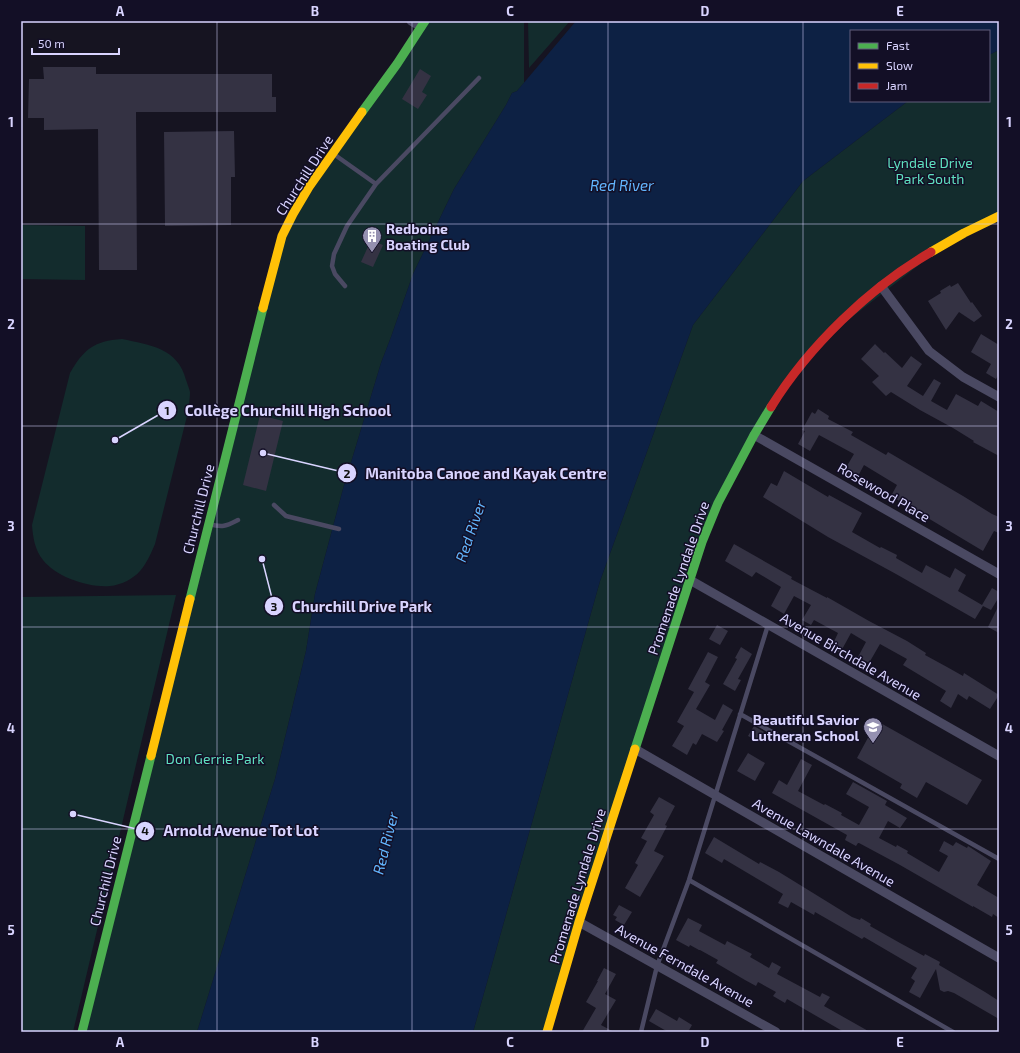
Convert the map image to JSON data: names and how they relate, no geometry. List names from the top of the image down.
{
  "streets": {
    "street": [
      "Churchill Drive",
      "Rosewood Place",
      "Promenade Lyndale Drive",
      "Avenue Birchdale Avenue",
      "Avenue Lawndale Avenue",
      "Avenue Ferndale Avenue"
    ]
  },
  "crossings": [
    ["Rosewood Place", "Promenade Lyndale Drive"],
    ["Promenade Lyndale Drive", "Avenue Birchdale Avenue"],
    ["Promenade Lyndale Drive", "Avenue Lawndale Avenue"],
    ["Promenade Lyndale Drive", "Avenue Ferndale Avenue"]
  ],
  "water": ["Red River"],
  "parks": ["Lyndale Drive Park South", "Don Gerrie Park"],
  "places": {
    "building": ["Redboine Boating Club"],
    "other": [
      "Collège Churchill High School",
      "Manitoba Canoe and Kayak Centre",
      "Churchill Drive Park",
      "Arnold Avenue Tot Lot"
    ],
    "school or university": ["Beautiful Savior Lutheran School"]
  },
  "legend": ["Fast", "Slow", "Jam"],
  "scale_bar": "50 m",
  "grid": {
    "columns": [
      "A",
      "B",
      "C",
      "D",
      "E"
    ],
    "rows": [
      "1",
      "2",
      "3",
      "4",
      "5"
    ]
  }
}
